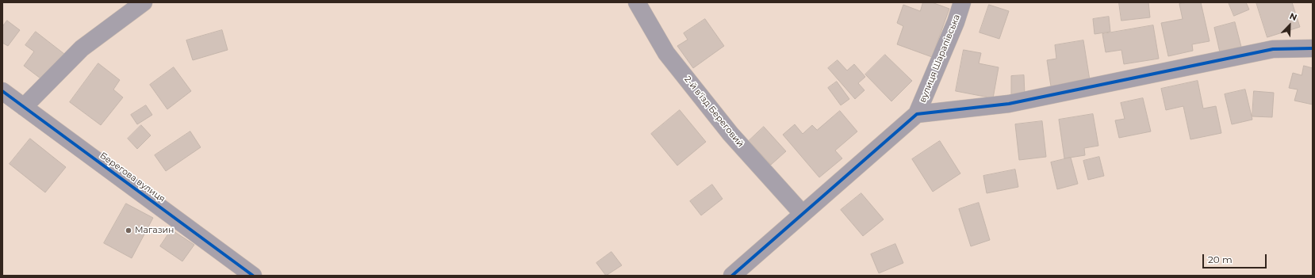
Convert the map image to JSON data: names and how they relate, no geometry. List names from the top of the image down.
{
  "streets": {
    "street": ["вулиця Шарапівська", "2-й в'їзд Береговий", "Берегова вулиця"]
  },
  "places": ["Магазин"],
  "scale_bar": "20 m",
  "north": "top right"
}
